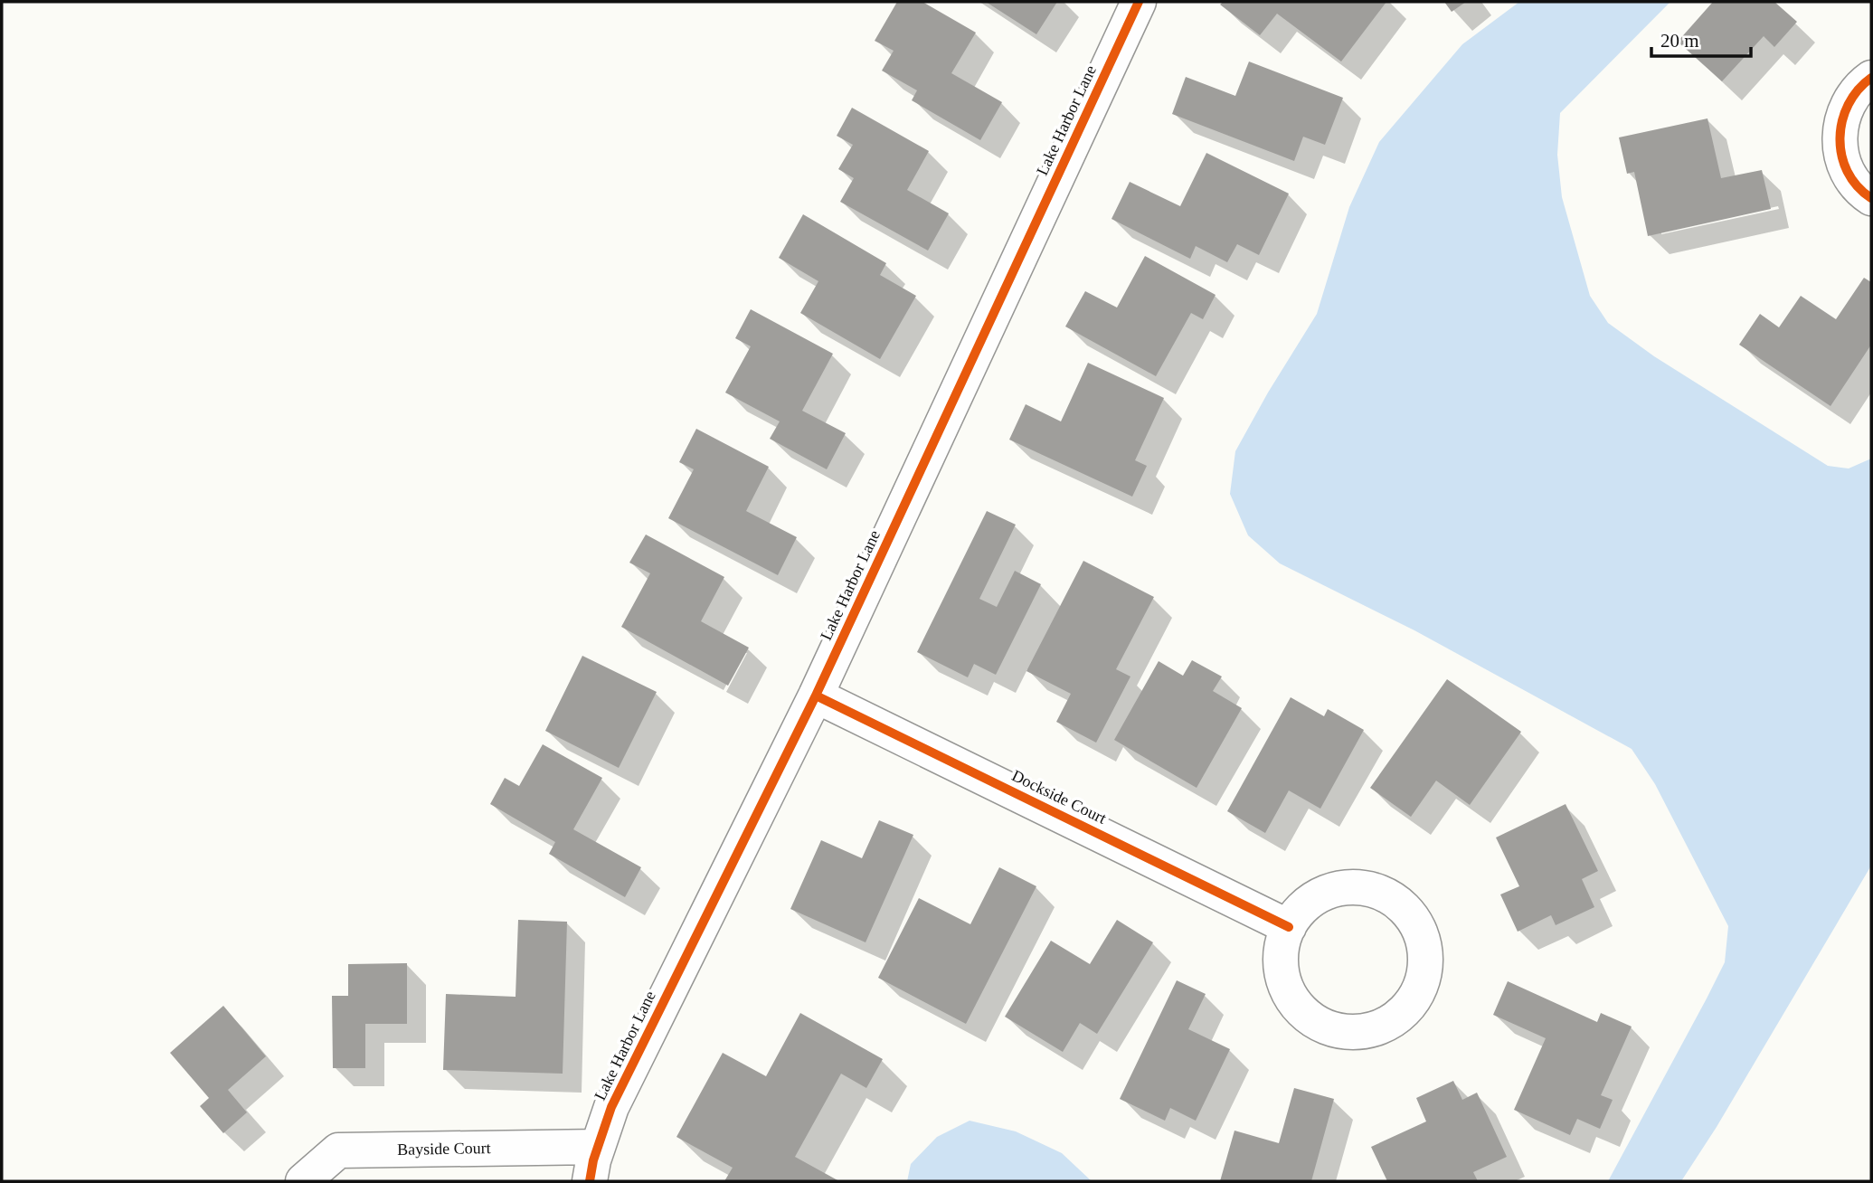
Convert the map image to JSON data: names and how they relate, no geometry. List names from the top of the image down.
{
  "streets": {
    "street": ["Lake Harbor Lane", "Dockside Court", "Bayside Court"]
  },
  "crossings": [
    ["Lake Harbor Lane", "Dockside Court"],
    ["Lake Harbor Lane", "Bayside Court"]
  ],
  "scale_bar": "20 m"
}
